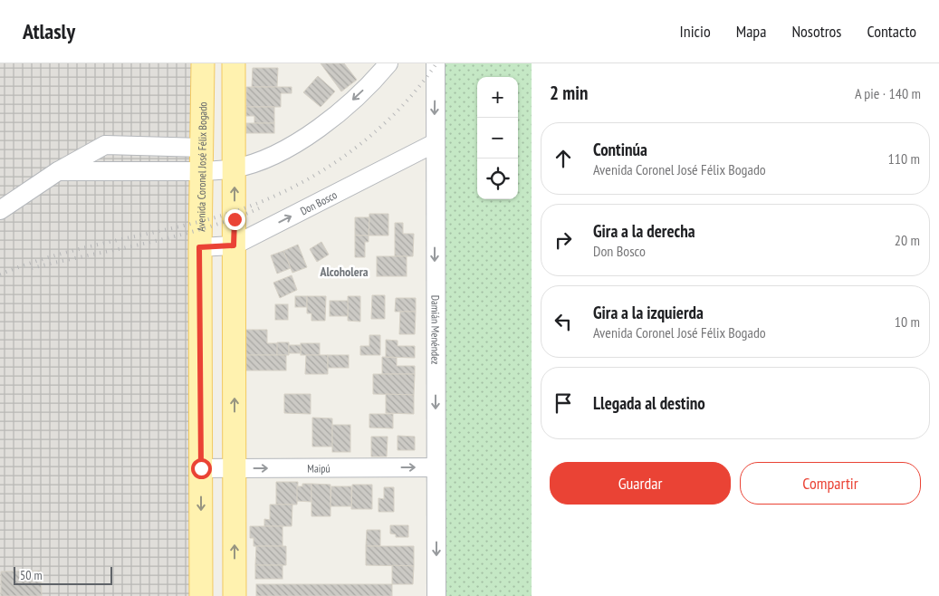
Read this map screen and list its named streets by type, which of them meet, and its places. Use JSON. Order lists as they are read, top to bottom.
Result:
{
  "streets": {
    "main road": ["Avenida Coronel José Félix Bogado"],
    "street": ["Don Bosco", "Damián Menéndez", "Maipú"]
  },
  "crossings": [
    ["Avenida Coronel José Félix Bogado", "Don Bosco"],
    ["Avenida Coronel José Félix Bogado", "Maipú"],
    ["Don Bosco", "Damián Menéndez"],
    ["Damián Menéndez", "Maipú"]
  ],
  "one_way": ["Damián Menéndez", "Maipú"],
  "districts": ["Alcoholera"],
  "scale_bar": "50 m",
  "page": {
    "header": "Atlasly",
    "nav": [
      "Inicio",
      "Mapa",
      "Nosotros",
      "Contacto"
    ],
    "heading": ["2 min", "A pie · 140 m"],
    "map_buttons": ["+", "−"],
    "list": [
      ["Continúa", "Avenida Coronel José Félix Bogado", "110 m"],
      ["Gira a la derecha", "Don Bosco", "20 m"],
      ["Gira a la izquierda", "Avenida Coronel José Félix Bogado", "10 m"],
      "Llegada al destino"
    ],
    "buttons": ["Guardar", "Compartir"],
    "scale": "50 m"
  }
}
